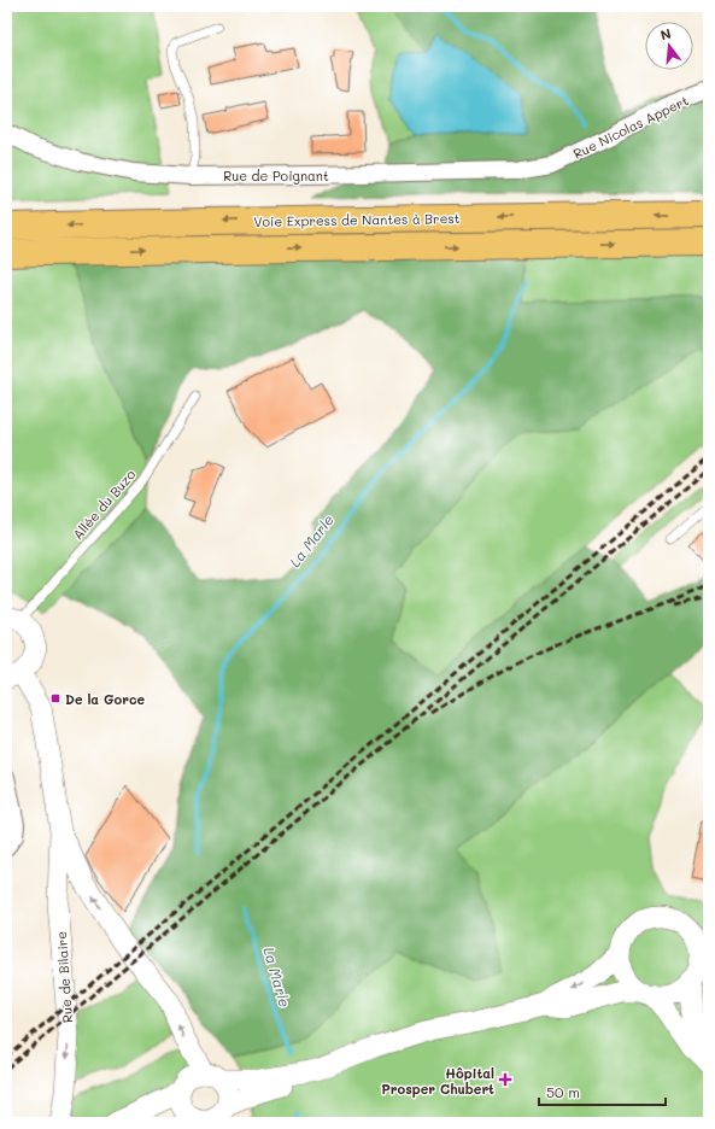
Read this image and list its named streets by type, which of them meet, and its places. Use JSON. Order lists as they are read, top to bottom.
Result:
{
  "streets": {
    "highway": ["Voie Express de Nantes à Brest"],
    "street": ["Rue Nicolas Appert", "Rue de Poignant", "Rue de Bilaire"],
    "lane": ["Allée du Buzo"]
  },
  "crossings": [
    ["Rue Nicolas Appert", "Rue de Poignant"]
  ],
  "water": ["La Marle"],
  "places": {
    "transit": ["De la Gorce"],
    "health": ["Hôpital Prosper Chubert"]
  },
  "scale_bar": "50 m",
  "north": "top"
}
